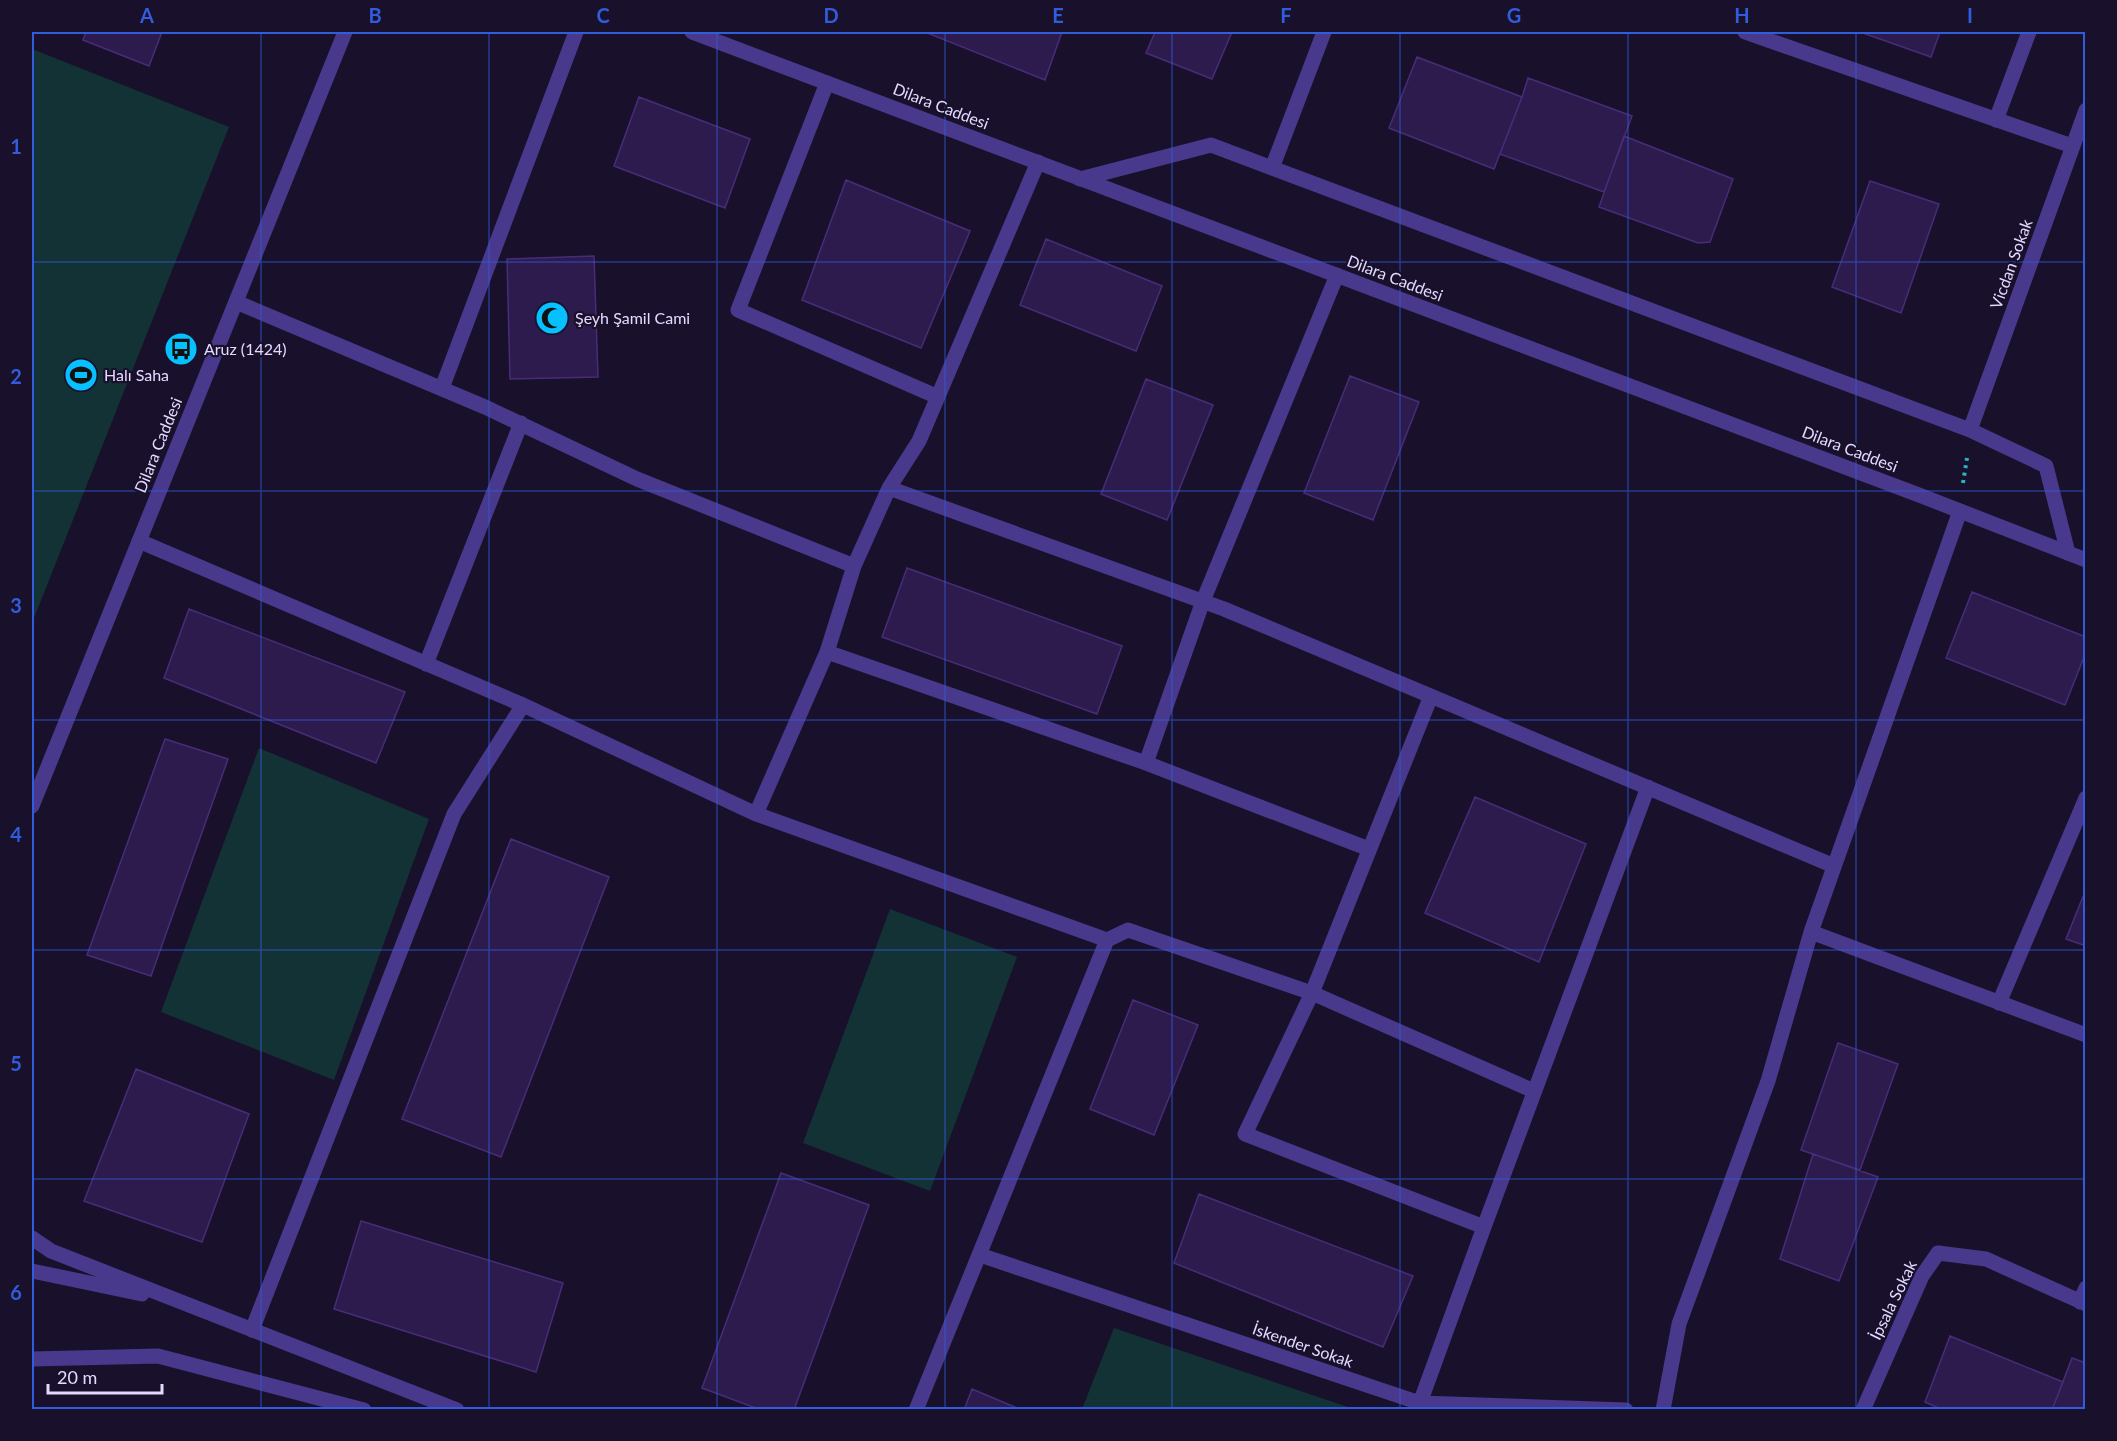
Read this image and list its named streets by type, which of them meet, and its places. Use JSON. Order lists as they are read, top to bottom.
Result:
{
  "streets": {
    "street": [
      "Dilara Caddesi",
      "Vicdan Sokak",
      "İpsala Sokak",
      "İskender Sokak"
    ]
  },
  "places": {
    "mosque": ["Şeyh Şamil Cami"],
    "bus stop": ["Aruz (1424)"],
    "sports": ["Halı Saha"]
  },
  "scale_bar": "20 m",
  "grid": {
    "columns": [
      "A",
      "B",
      "C",
      "D",
      "E",
      "F",
      "G",
      "H",
      "I"
    ],
    "rows": [
      "1",
      "2",
      "3",
      "4",
      "5",
      "6"
    ]
  }
}
